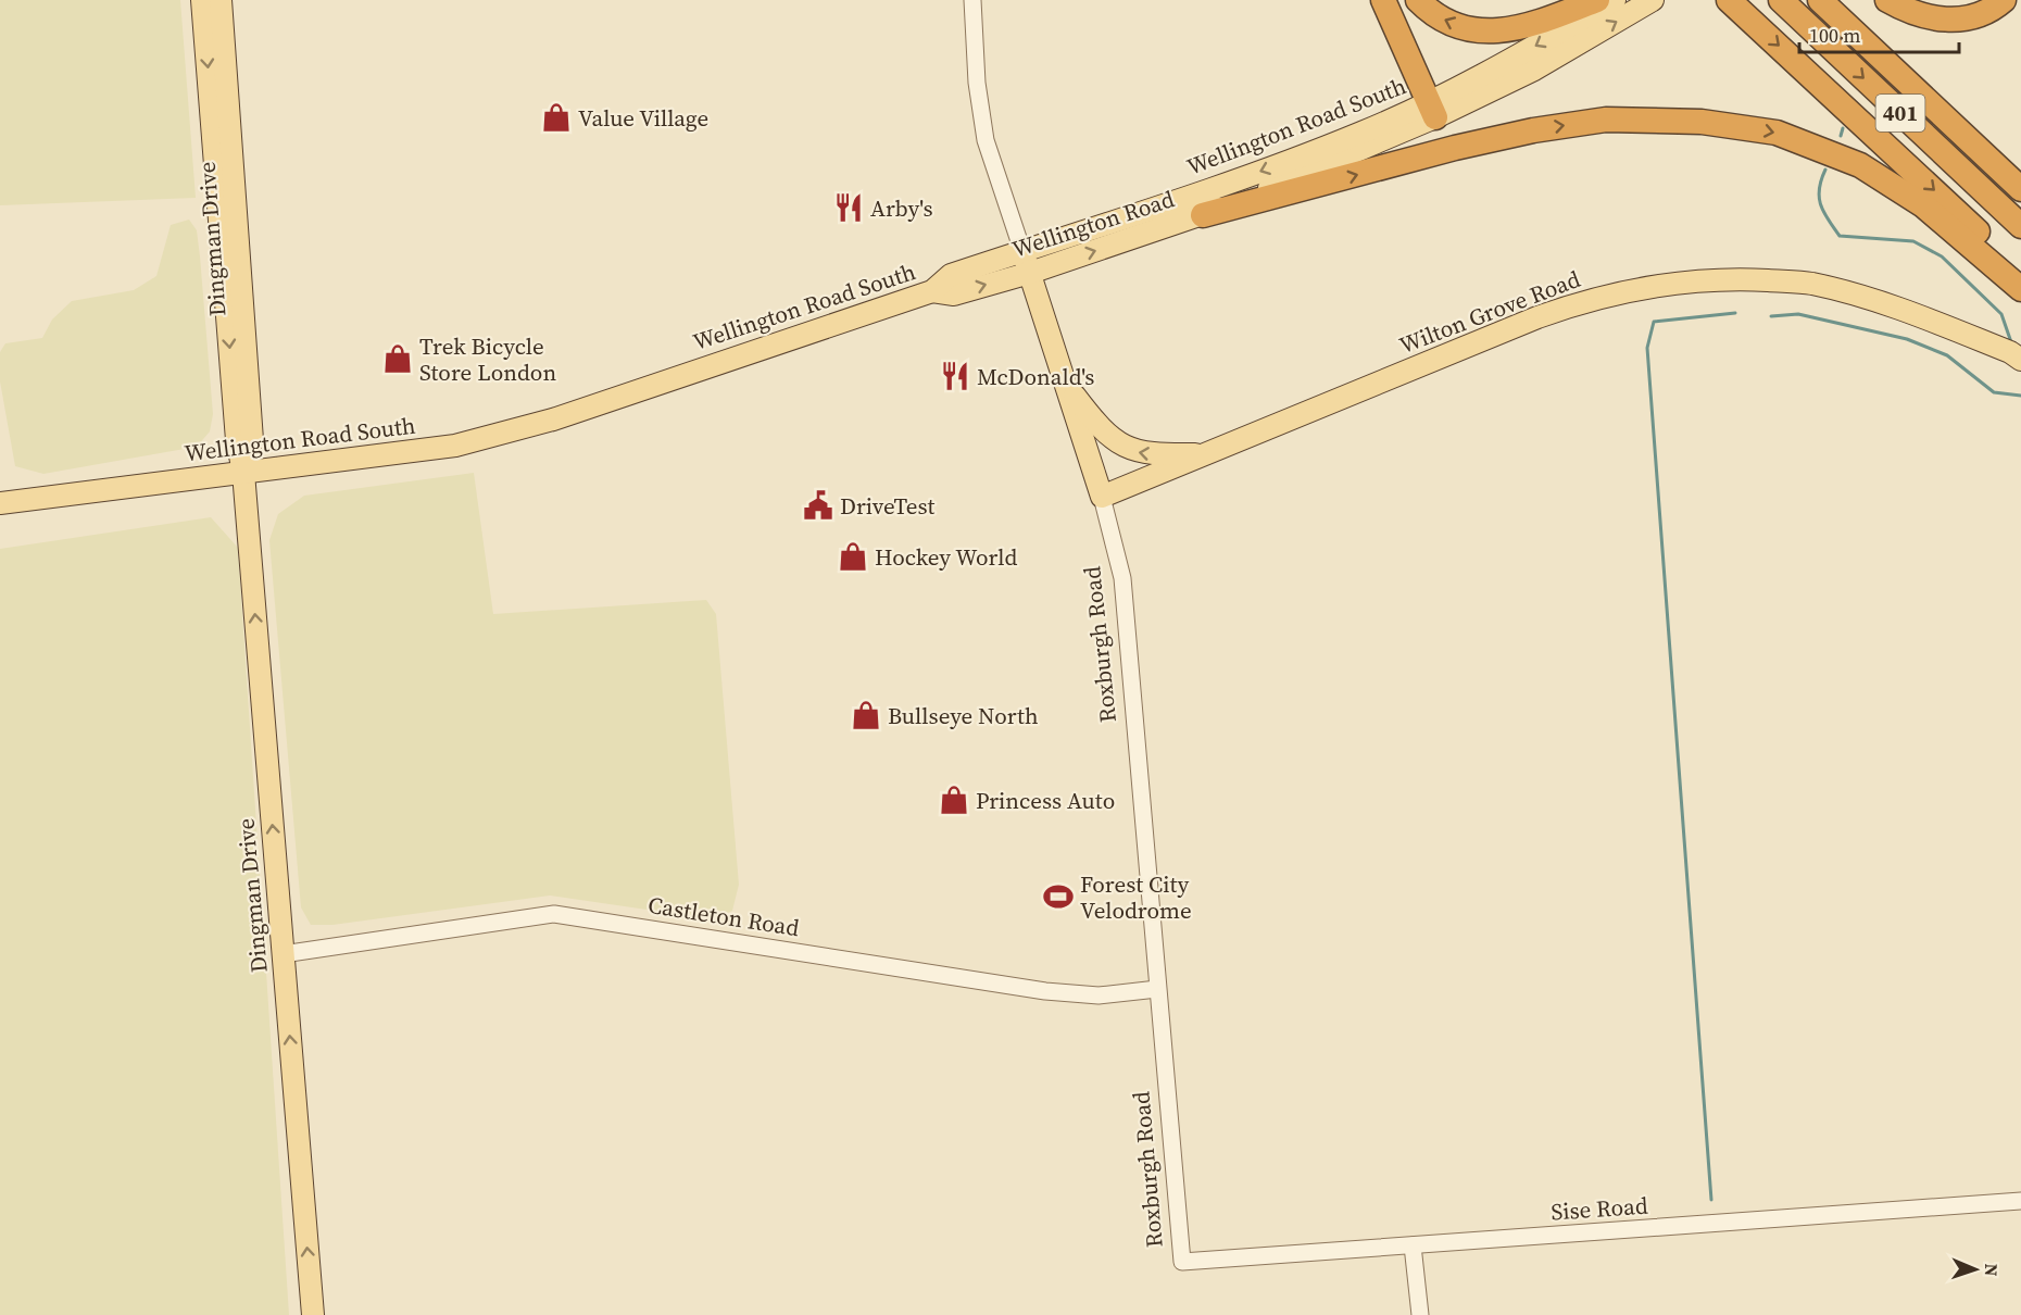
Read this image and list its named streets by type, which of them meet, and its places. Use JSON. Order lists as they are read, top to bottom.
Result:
{
  "streets": {
    "highway": ["401"],
    "main road": [
      "Wellington Road South",
      "Wellington Road",
      "Dingman Drive",
      "Wilton Grove Road",
      "Roxburgh Road"
    ],
    "street": ["Castleton Road", "Sise Road"]
  },
  "crossings": [
    ["Wellington Road South", "Wellington Road"],
    ["Wellington Road South", "Dingman Drive"],
    ["Wellington Road South", "Roxburgh Road"],
    ["Wellington Road", "Roxburgh Road"],
    ["Dingman Drive", "Castleton Road"],
    ["Wilton Grove Road", "Roxburgh Road"],
    ["Roxburgh Road", "Castleton Road"],
    ["Roxburgh Road", "Sise Road"]
  ],
  "one_way": ["Wellington Road South", "Wellington Road"],
  "places": {
    "shop": [
      "Value Village",
      "Trek Bicycle Store London",
      "Hockey World",
      "Bullseye North",
      "Princess Auto"
    ],
    "restaurant": ["Arby's", "McDonald's"],
    "public building": ["DriveTest"],
    "sports": ["Forest City Velodrome"]
  },
  "scale_bar": "100 m",
  "north": "right"
}
